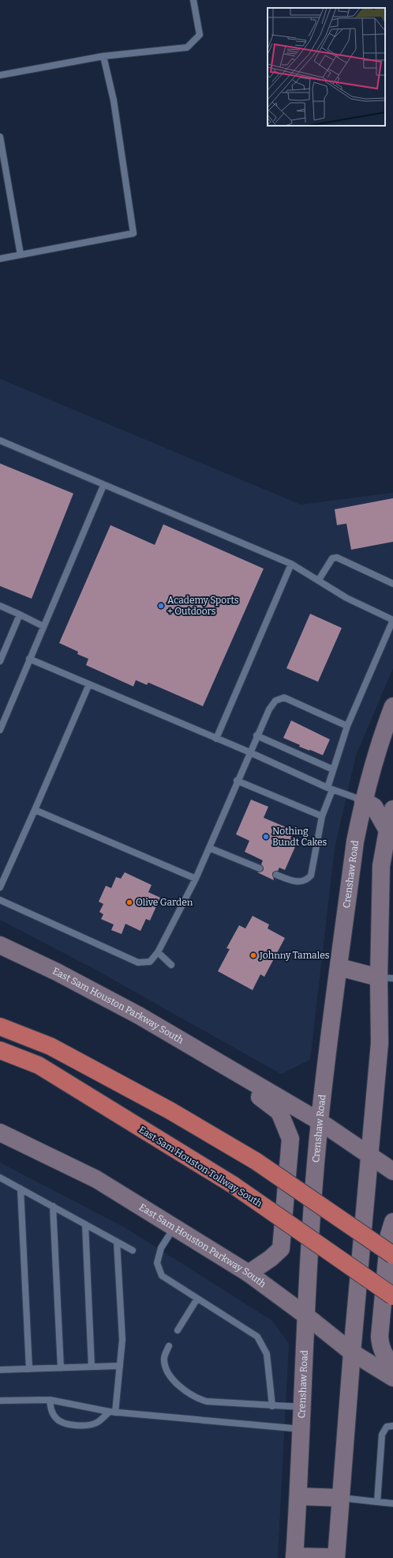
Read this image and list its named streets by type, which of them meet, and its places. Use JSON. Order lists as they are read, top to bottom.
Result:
{
  "streets": {
    "highway": ["East Sam Houston Tollway South"],
    "main road": ["Crenshaw Road", "East Sam Houston Parkway South"]
  },
  "crossings": [
    ["Crenshaw Road", "East Sam Houston Parkway South"]
  ],
  "places": [
    "Academy Sports + Outdoors",
    "Nothing Bundt Cakes",
    "Olive Garden",
    "Johnny Tamales"
  ]
}
